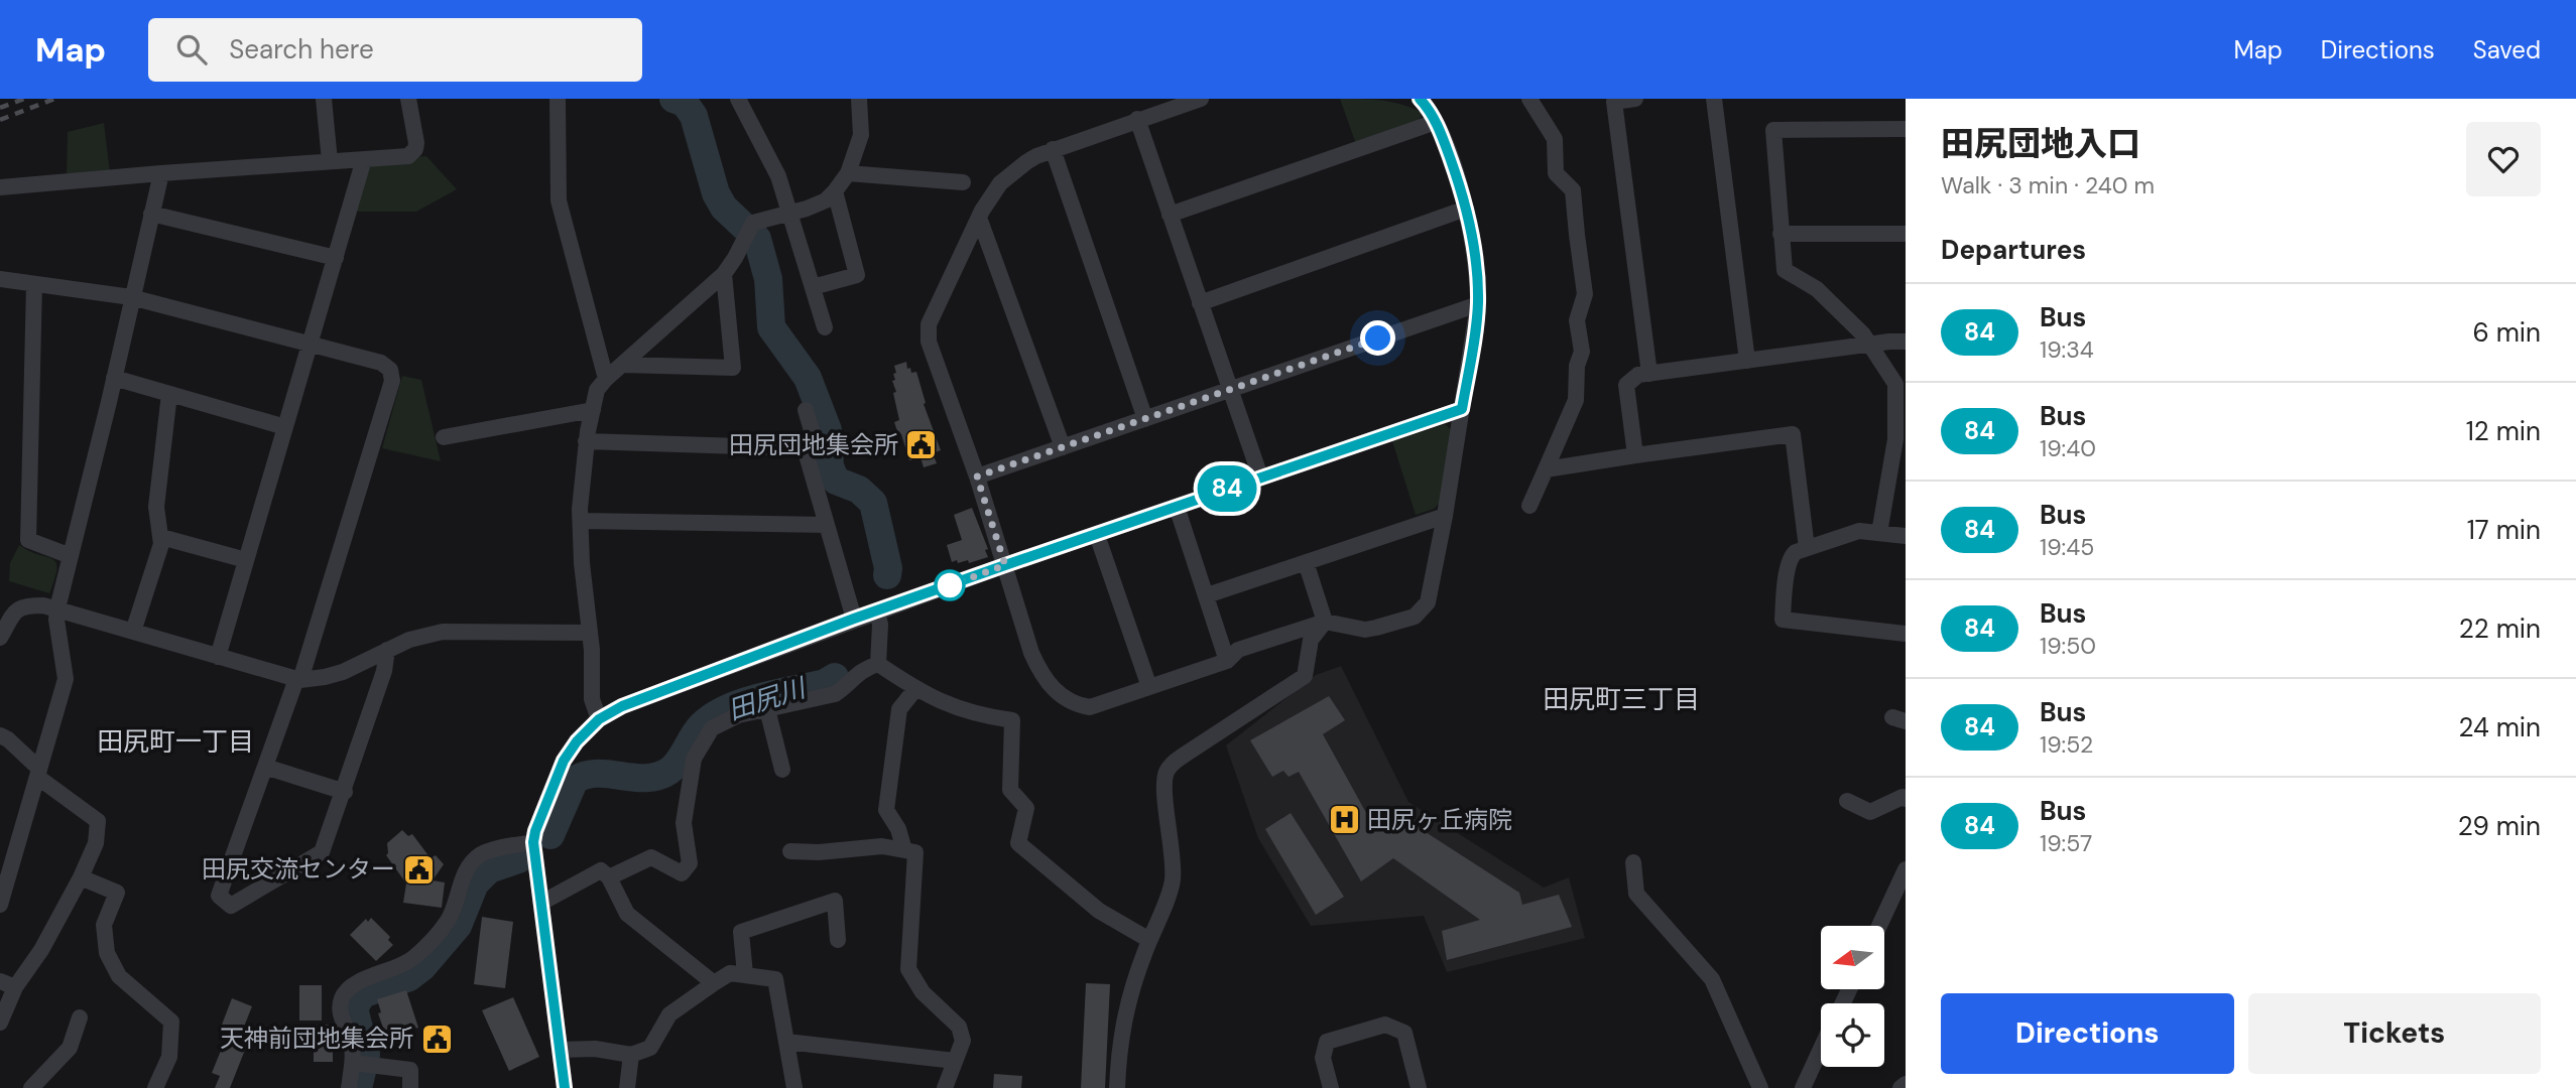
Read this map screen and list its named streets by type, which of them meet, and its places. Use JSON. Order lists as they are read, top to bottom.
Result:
{
  "districts": ["田尻町三丁目", "田尻町一丁目"],
  "water": ["田尻川"],
  "places": {
    "public building": ["田尻団地集会所", "田尻交流センター", "天神前団地集会所"],
    "hospital": ["田尻ヶ丘病院"]
  },
  "lines": ["bus line 84"],
  "north": "left",
  "page": {
    "header": "Map",
    "search": "Search here",
    "nav": ["Map", "Directions", "Saved"],
    "on_map": "84",
    "heading": [
      ["田尻団地入口", "Walk · 3 min · 240 m"],
      "Departures"
    ],
    "list": [
      {
        "mark": "84",
        "name": "Bus",
        "note": "19:34",
        "value": "6 min"
      },
      {
        "mark": "84",
        "name": "Bus",
        "note": "19:40",
        "value": "12 min"
      },
      {
        "mark": "84",
        "name": "Bus",
        "note": "19:45",
        "value": "17 min"
      },
      {
        "mark": "84",
        "name": "Bus",
        "note": "19:50",
        "value": "22 min"
      },
      {
        "mark": "84",
        "name": "Bus",
        "note": "19:52",
        "value": "24 min"
      },
      {
        "mark": "84",
        "name": "Bus",
        "note": "19:57",
        "value": "29 min"
      }
    ],
    "buttons": ["Directions", "Tickets"]
  }
}
